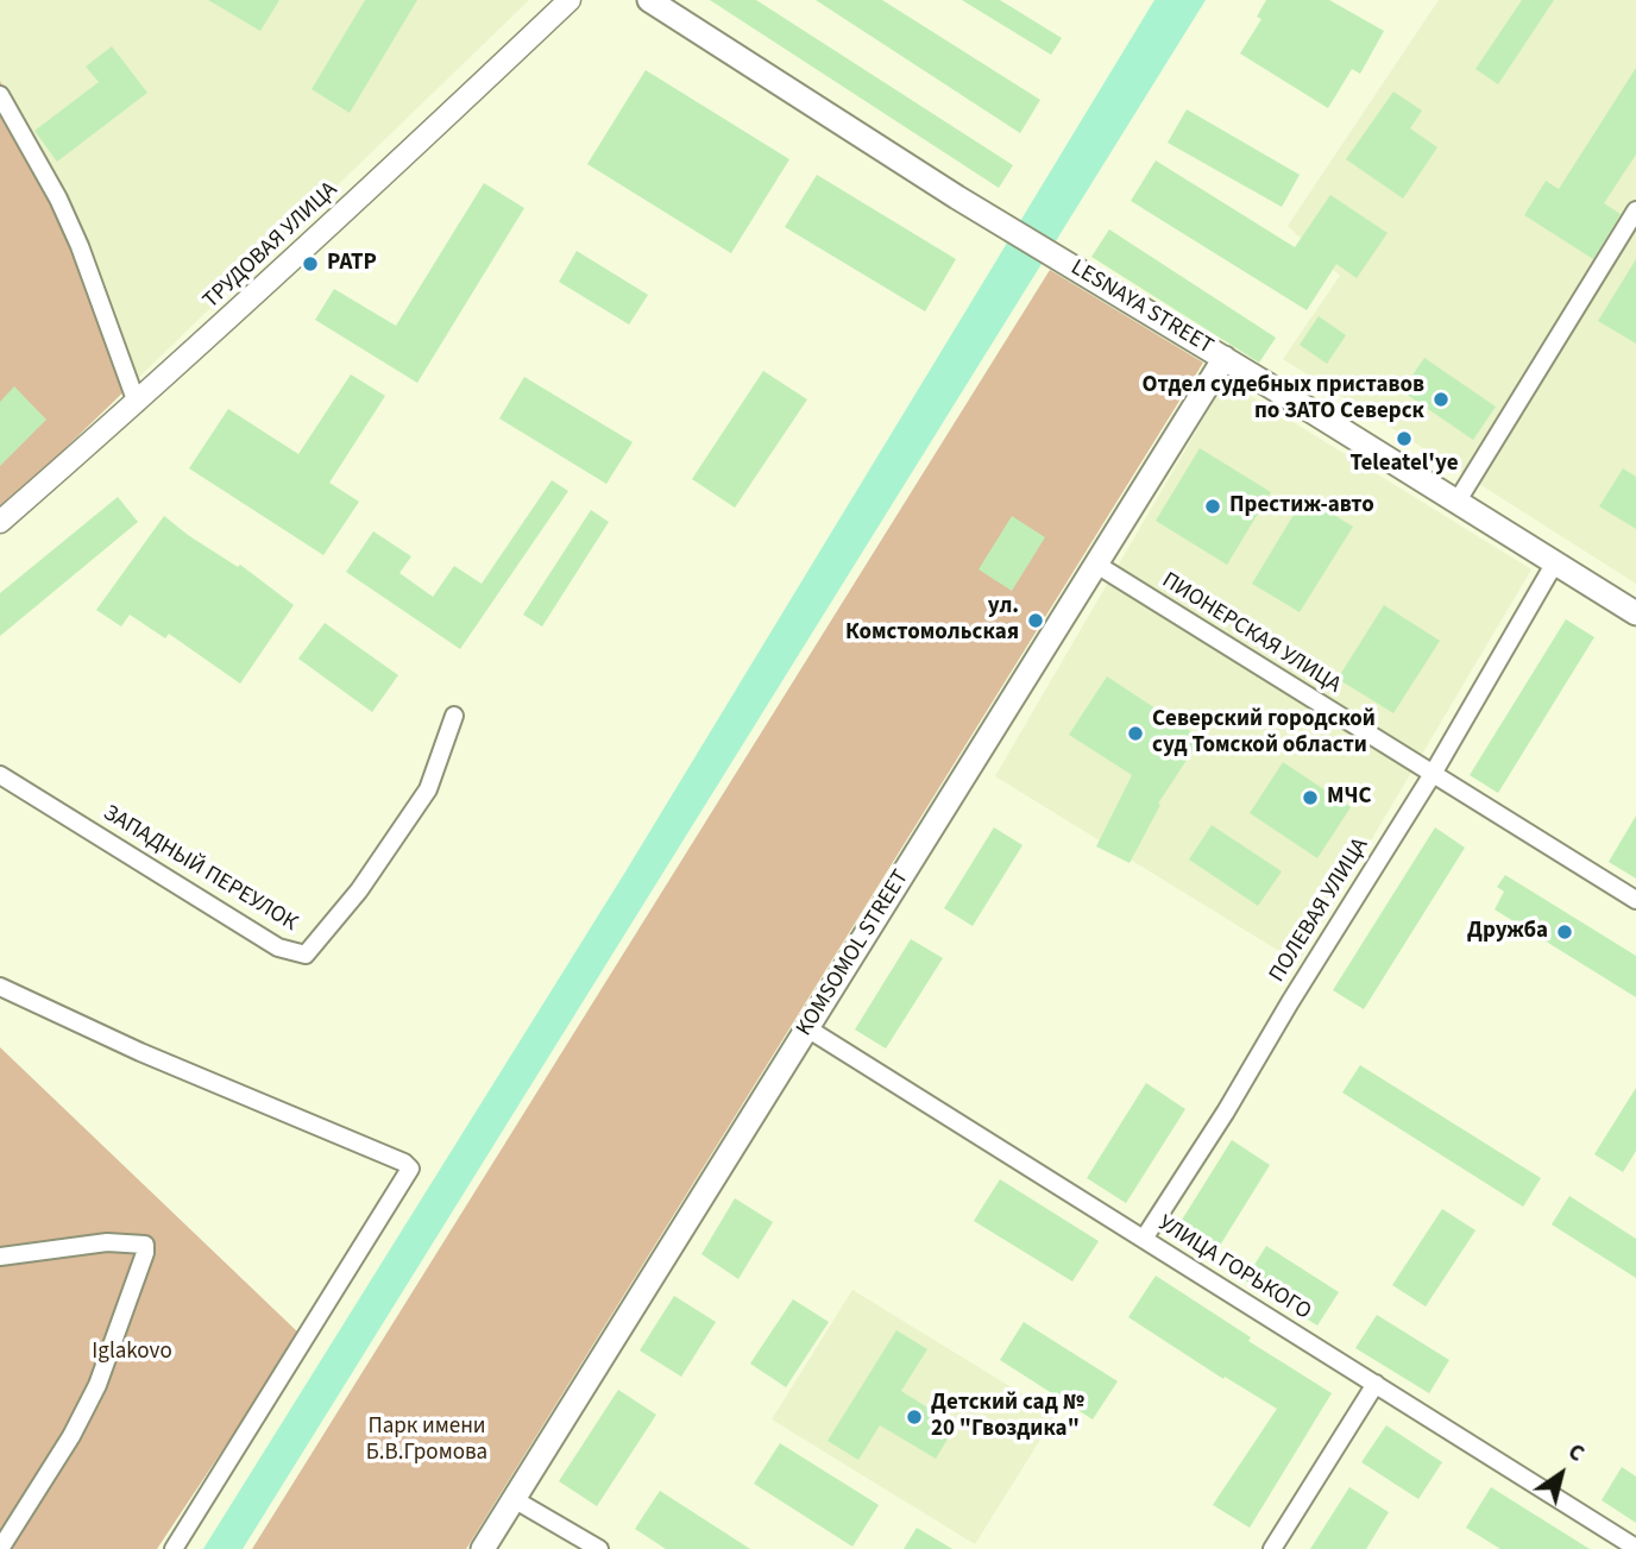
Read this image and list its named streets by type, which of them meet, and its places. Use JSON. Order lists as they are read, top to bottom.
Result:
{
  "streets": {
    "main road": ["LESNAYA STREET", "KOMSOMOL STREET"],
    "street": [
      "ТРУДОВАЯ УЛИЦА",
      "ПИОНЕРСКАЯ УЛИЦА",
      "ЗАПАДНЫЙ ПЕРЕУЛОК",
      "ПОЛЕВАЯ УЛИЦА",
      "УЛИЦА ГОРЬКОГО"
    ]
  },
  "crossings": [
    ["LESNAYA STREET", "ПОЛЕВАЯ УЛИЦА"],
    ["LESNAYA STREET", "KOMSOMOL STREET"],
    ["ПИОНЕРСКАЯ УЛИЦА", "ПОЛЕВАЯ УЛИЦА"],
    ["ПИОНЕРСКАЯ УЛИЦА", "KOMSOMOL STREET"],
    ["ПОЛЕВАЯ УЛИЦА", "УЛИЦА ГОРЬКОГО"],
    ["KOMSOMOL STREET", "УЛИЦА ГОРЬКОГО"]
  ],
  "parks": ["Iglakovo", "Парк имени Б.В.Громова"],
  "places": [
    "PATP",
    "Отдел судебных приставов по ЗАТО Северск",
    "Teleatel'ye",
    "Престиж-авто",
    "ул. Комстомольская",
    "Северский городской суд Томской области",
    "МЧС",
    "Дружба",
    "Детский сад № 20 \"Гвоздика\""
  ],
  "north": "top right"
}
